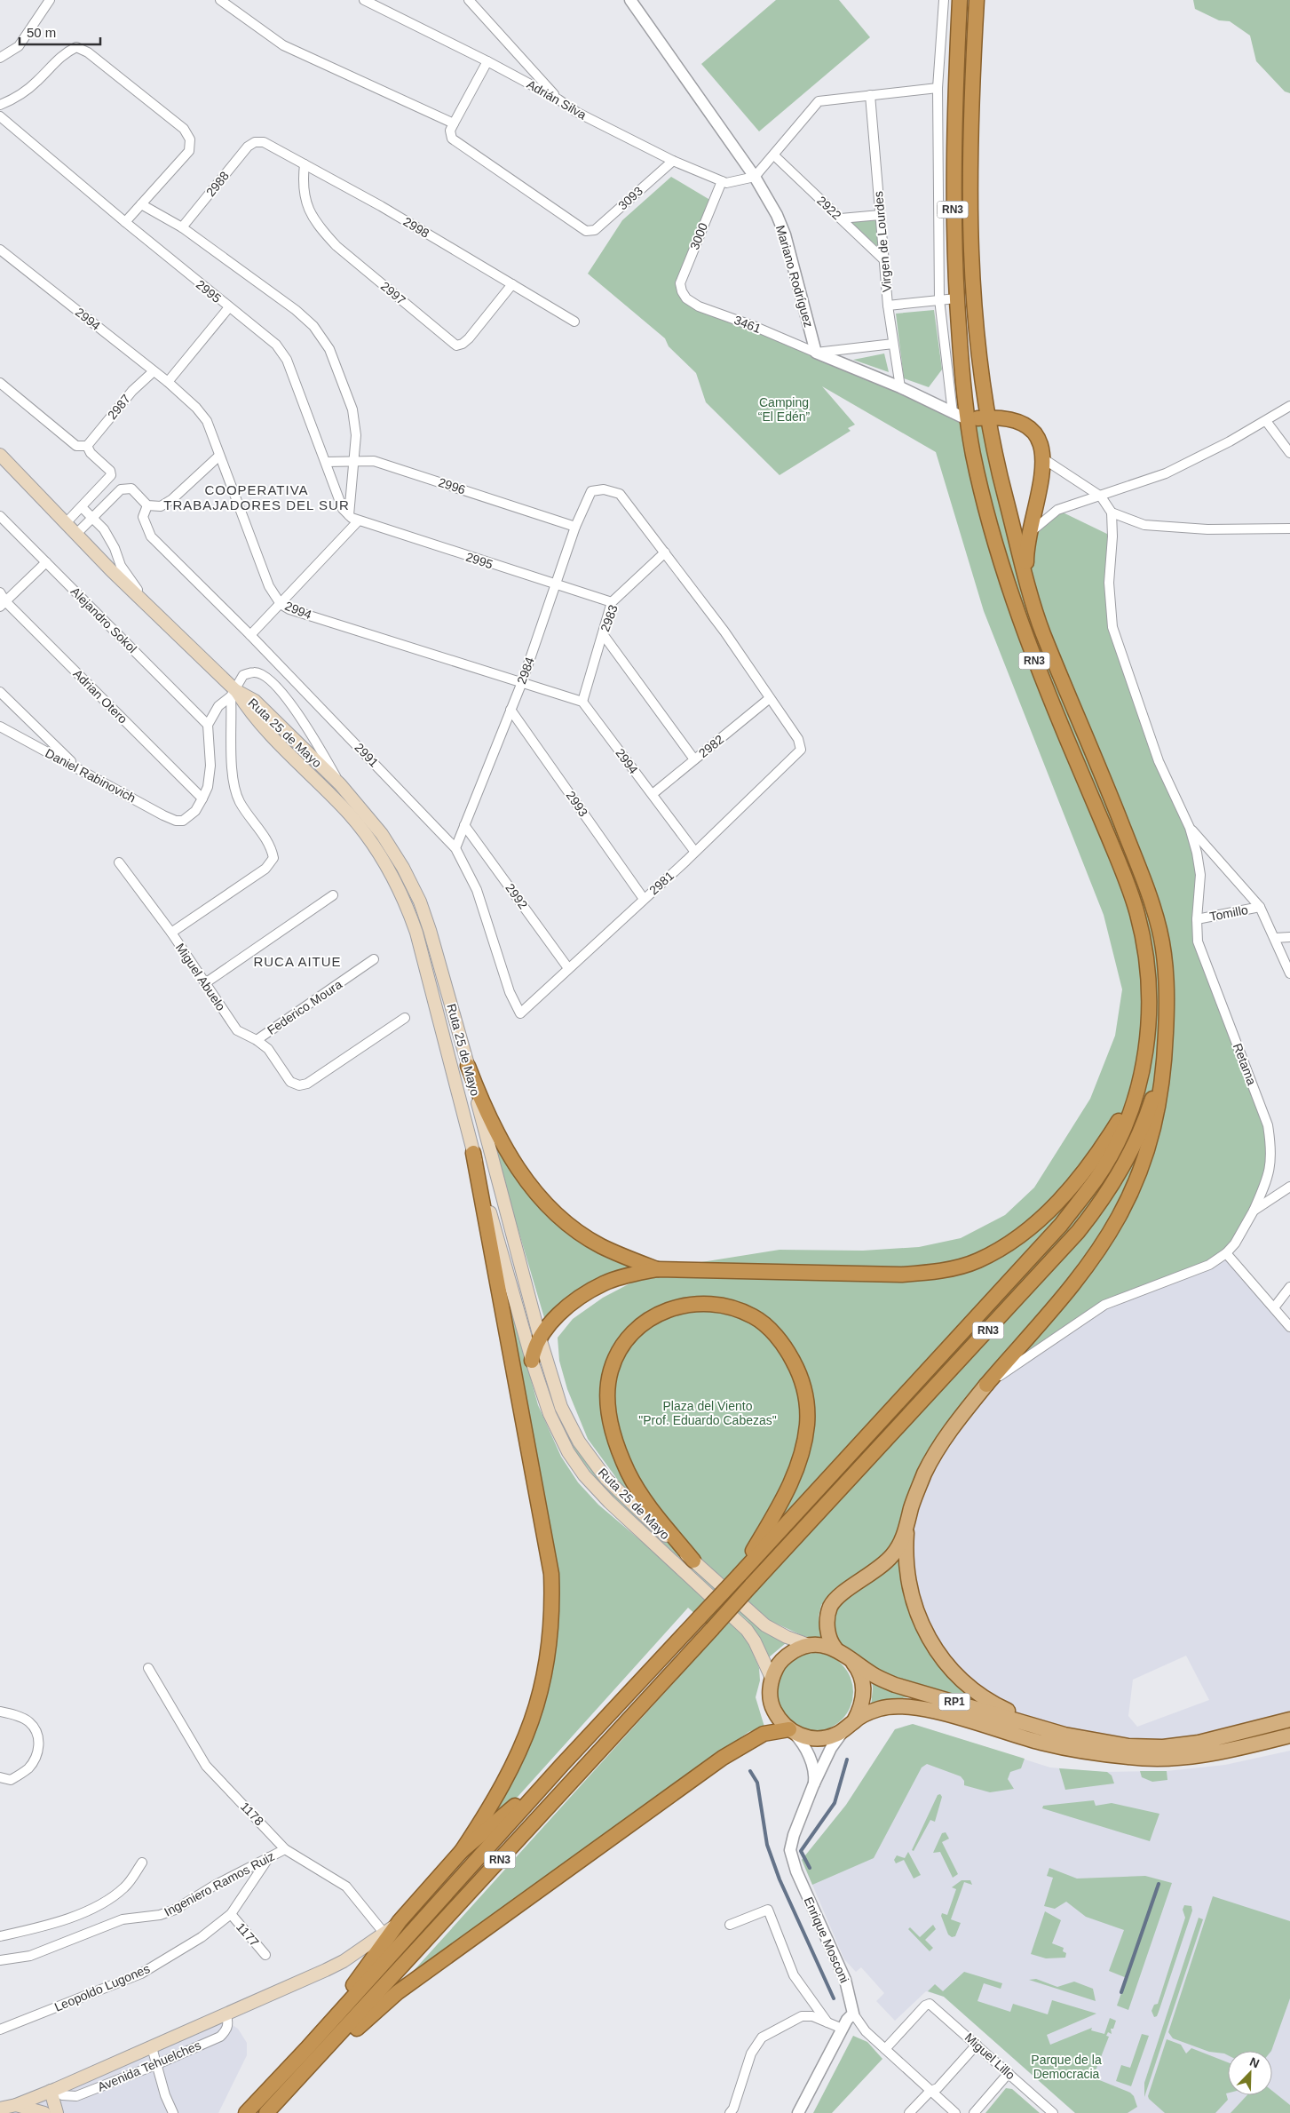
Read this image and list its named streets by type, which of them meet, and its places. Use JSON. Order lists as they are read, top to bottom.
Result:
{
  "streets": {
    "highway": ["RN3"],
    "main road": ["Ruta 25 de Mayo", "RP1", "Avenida Tehuelches"],
    "street": [
      "Adrián Silva",
      "2988",
      "3093",
      "2922",
      "2998",
      "3000",
      "Virgen de Lourdes",
      "Mariano Rodríguez",
      "2995",
      "2997",
      "2994",
      "3461",
      "2987",
      "2996",
      "2983",
      "Alejandro Sokol",
      "2984",
      "Adrian Otero",
      "2982",
      "2991",
      "Daniel Rabinovich",
      "2993",
      "2981",
      "2992",
      "Tomillo",
      "Miguel Abuelo",
      "Federico Moura",
      "Retama",
      "1178",
      "Ingeniero Ramos Ruiz",
      "1177",
      "Enrique Mosconi",
      "Leopoldo Lugones",
      "Miguel Lillo"
    ]
  },
  "crossings": [
    ["Adrián Silva", "3093"],
    ["Adrián Silva", "3000"],
    ["Adrián Silva", "Mariano Rodríguez"],
    ["2988", "2998"],
    ["2922", "Virgen de Lourdes"],
    ["2998", "2997"],
    ["3000", "3461"],
    ["Mariano Rodríguez", "3461"],
    ["2995", "2996"],
    ["2995", "2983"],
    ["2995", "2984"],
    ["2994", "2987"],
    ["2994", "2983"],
    ["2994", "2984"],
    ["2994", "2982"],
    ["2994", "2981"],
    ["2996", "2984"],
    ["2983", "2984"],
    ["2984", "2991"],
    ["2984", "2993"],
    ["2984", "2992"],
    ["Adrian Otero", "Daniel Rabinovich"],
    ["Ruta 25 de Mayo", "RP1"],
    ["Ruta 25 de Mayo", "Enrique Mosconi"],
    ["2982", "2981"],
    ["2991", "2981"],
    ["2993", "2981"],
    ["2981", "2992"],
    ["Tomillo", "Retama"],
    ["Miguel Abuelo", "Federico Moura"],
    ["RP1", "Enrique Mosconi"],
    ["1178", "Ingeniero Ramos Ruiz"],
    ["1178", "Avenida Tehuelches"],
    ["Ingeniero Ramos Ruiz", "Leopoldo Lugones"],
    ["1177", "Leopoldo Lugones"]
  ],
  "districts": ["COOPERATIVA TRABAJADORES DEL SUR", "RUCA AITUE"],
  "parks": ["Camping “El Edén”", "Plaza del Viento \"Prof. Eduardo Cabezas\"", "Parque de la Democracia"],
  "scale_bar": "50 m",
  "north": "top right"
}
